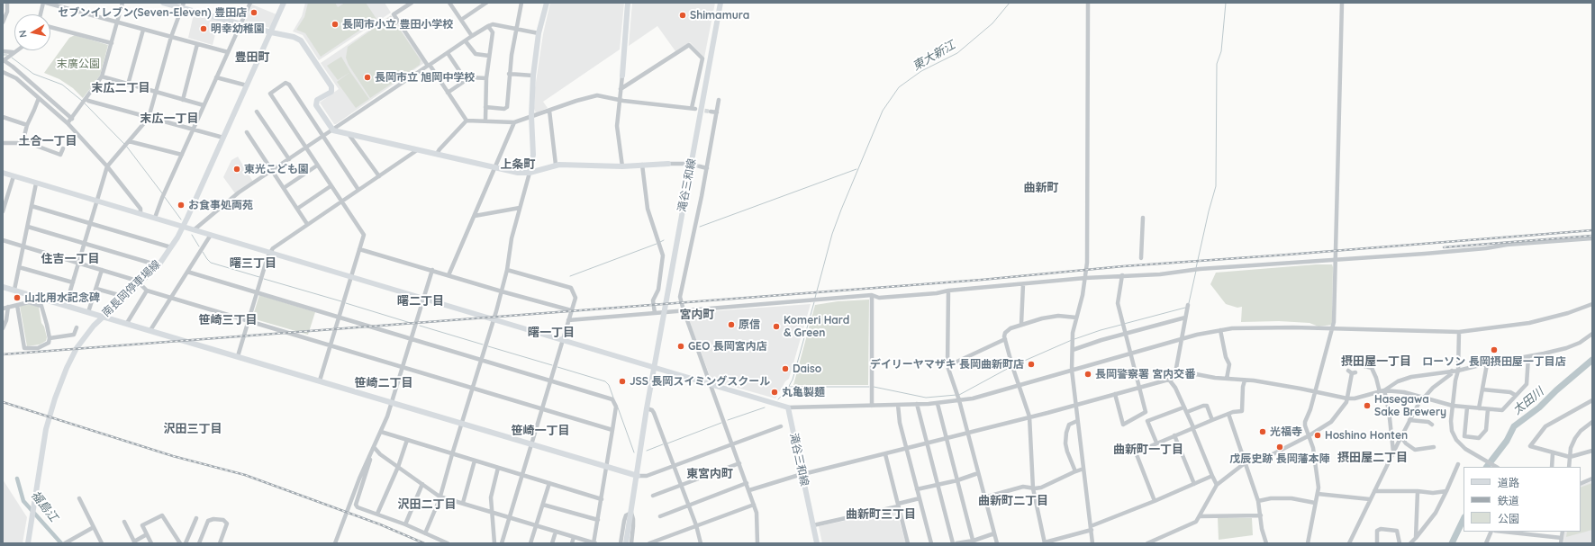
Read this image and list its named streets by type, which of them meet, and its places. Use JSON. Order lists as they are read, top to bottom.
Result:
{
  "streets": {
    "street": ["滝谷三和線", "南長岡停車場線"]
  },
  "districts": [
    "豊田町",
    "末広二丁目",
    "末広一丁目",
    "土合一丁目",
    "上条町",
    "曲新町",
    "住吉一丁目",
    "曙三丁目",
    "曙二丁目",
    "宮内町",
    "笹崎三丁目",
    "曙一丁目",
    "摂田屋一丁目",
    "笹崎二丁目",
    "沢田三丁目",
    "笹崎一丁目",
    "曲新町一丁目",
    "摂田屋二丁目",
    "東宮内町",
    "曲新町二丁目",
    "沢田二丁目",
    "曲新町三丁目"
  ],
  "water": ["東大新江", "太田川", "福島江"],
  "parks": ["末廣公園"],
  "places": [
    "セブンイレブン(Seven-Eleven) 豊田店",
    "Shimamura",
    "長岡市小立 豊田小学校",
    "明幸幼稚園",
    "長岡市立 旭岡中学校",
    "東光こども園",
    "お食事処両苑",
    "山北用水記念碑",
    "原信",
    "Komeri Hard & Green",
    "GEO 長岡宮内店",
    "ローソン 長岡摂田屋一丁目店",
    "デイリーヤマザキ 長岡曲新町店",
    "Daiso",
    "長岡警察署 宮内交番",
    "JSS 長岡スイミングスクール",
    "丸亀製麺",
    "Hasegawa Sake Brewery",
    "光福寺",
    "Hoshino Honten",
    "戊辰史跡 長岡藩本陣"
  ],
  "legend": ["道路", "鉄道", "公園"],
  "north": "left"
}
